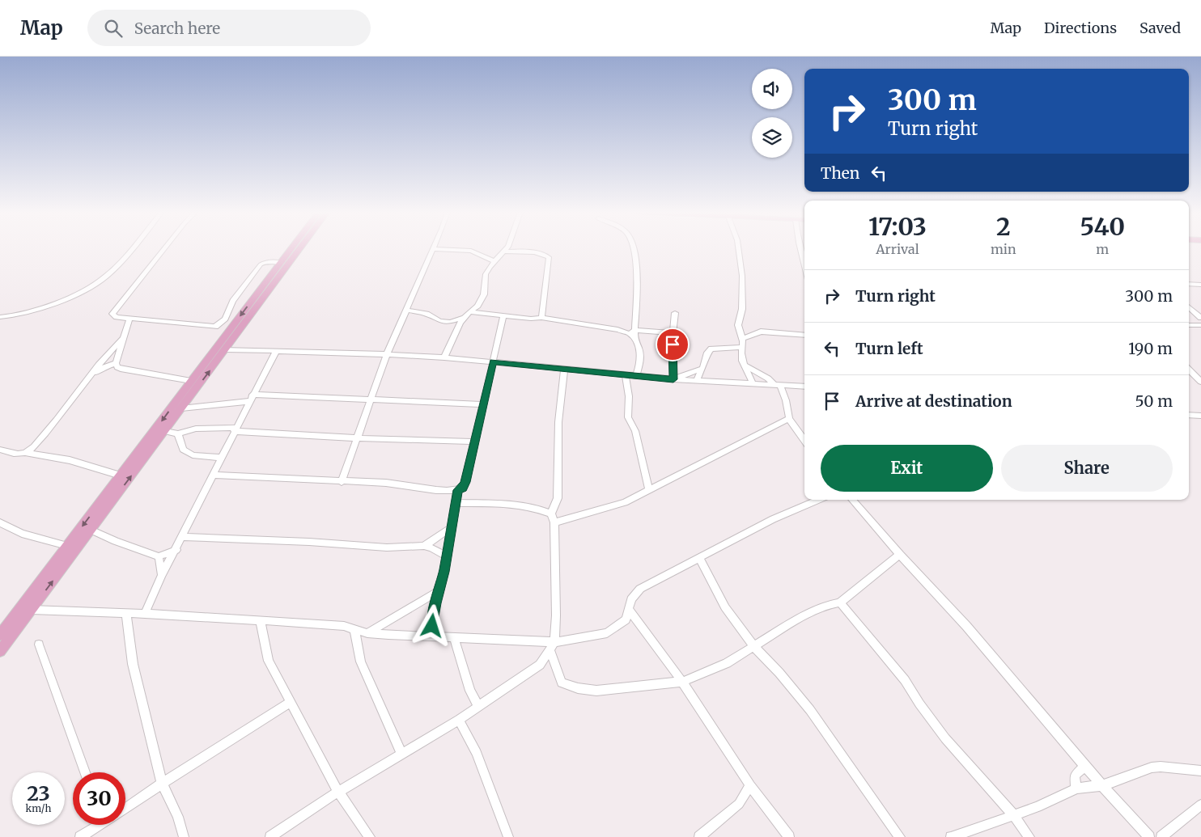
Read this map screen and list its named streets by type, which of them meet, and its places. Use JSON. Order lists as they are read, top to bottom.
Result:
{
  "page": {
    "header": "Map",
    "search": "Search here",
    "nav": ["Map", "Directions", "Saved"],
    "turn": ["300 m", "Turn right"],
    "then": "Then",
    "eta": [
      "17:03",
      "Arrival",
      "2",
      "min",
      "540",
      "m"
    ],
    "list": [
      {
        "name": "Turn right",
        "value": "300 m"
      },
      {
        "name": "Turn left",
        "value": "190 m"
      },
      {
        "name": "Arrive at destination",
        "value": "50 m"
      }
    ],
    "buttons": ["Exit", "Share"],
    "speed": "23 km/h",
    "limit": "30"
  }
}
